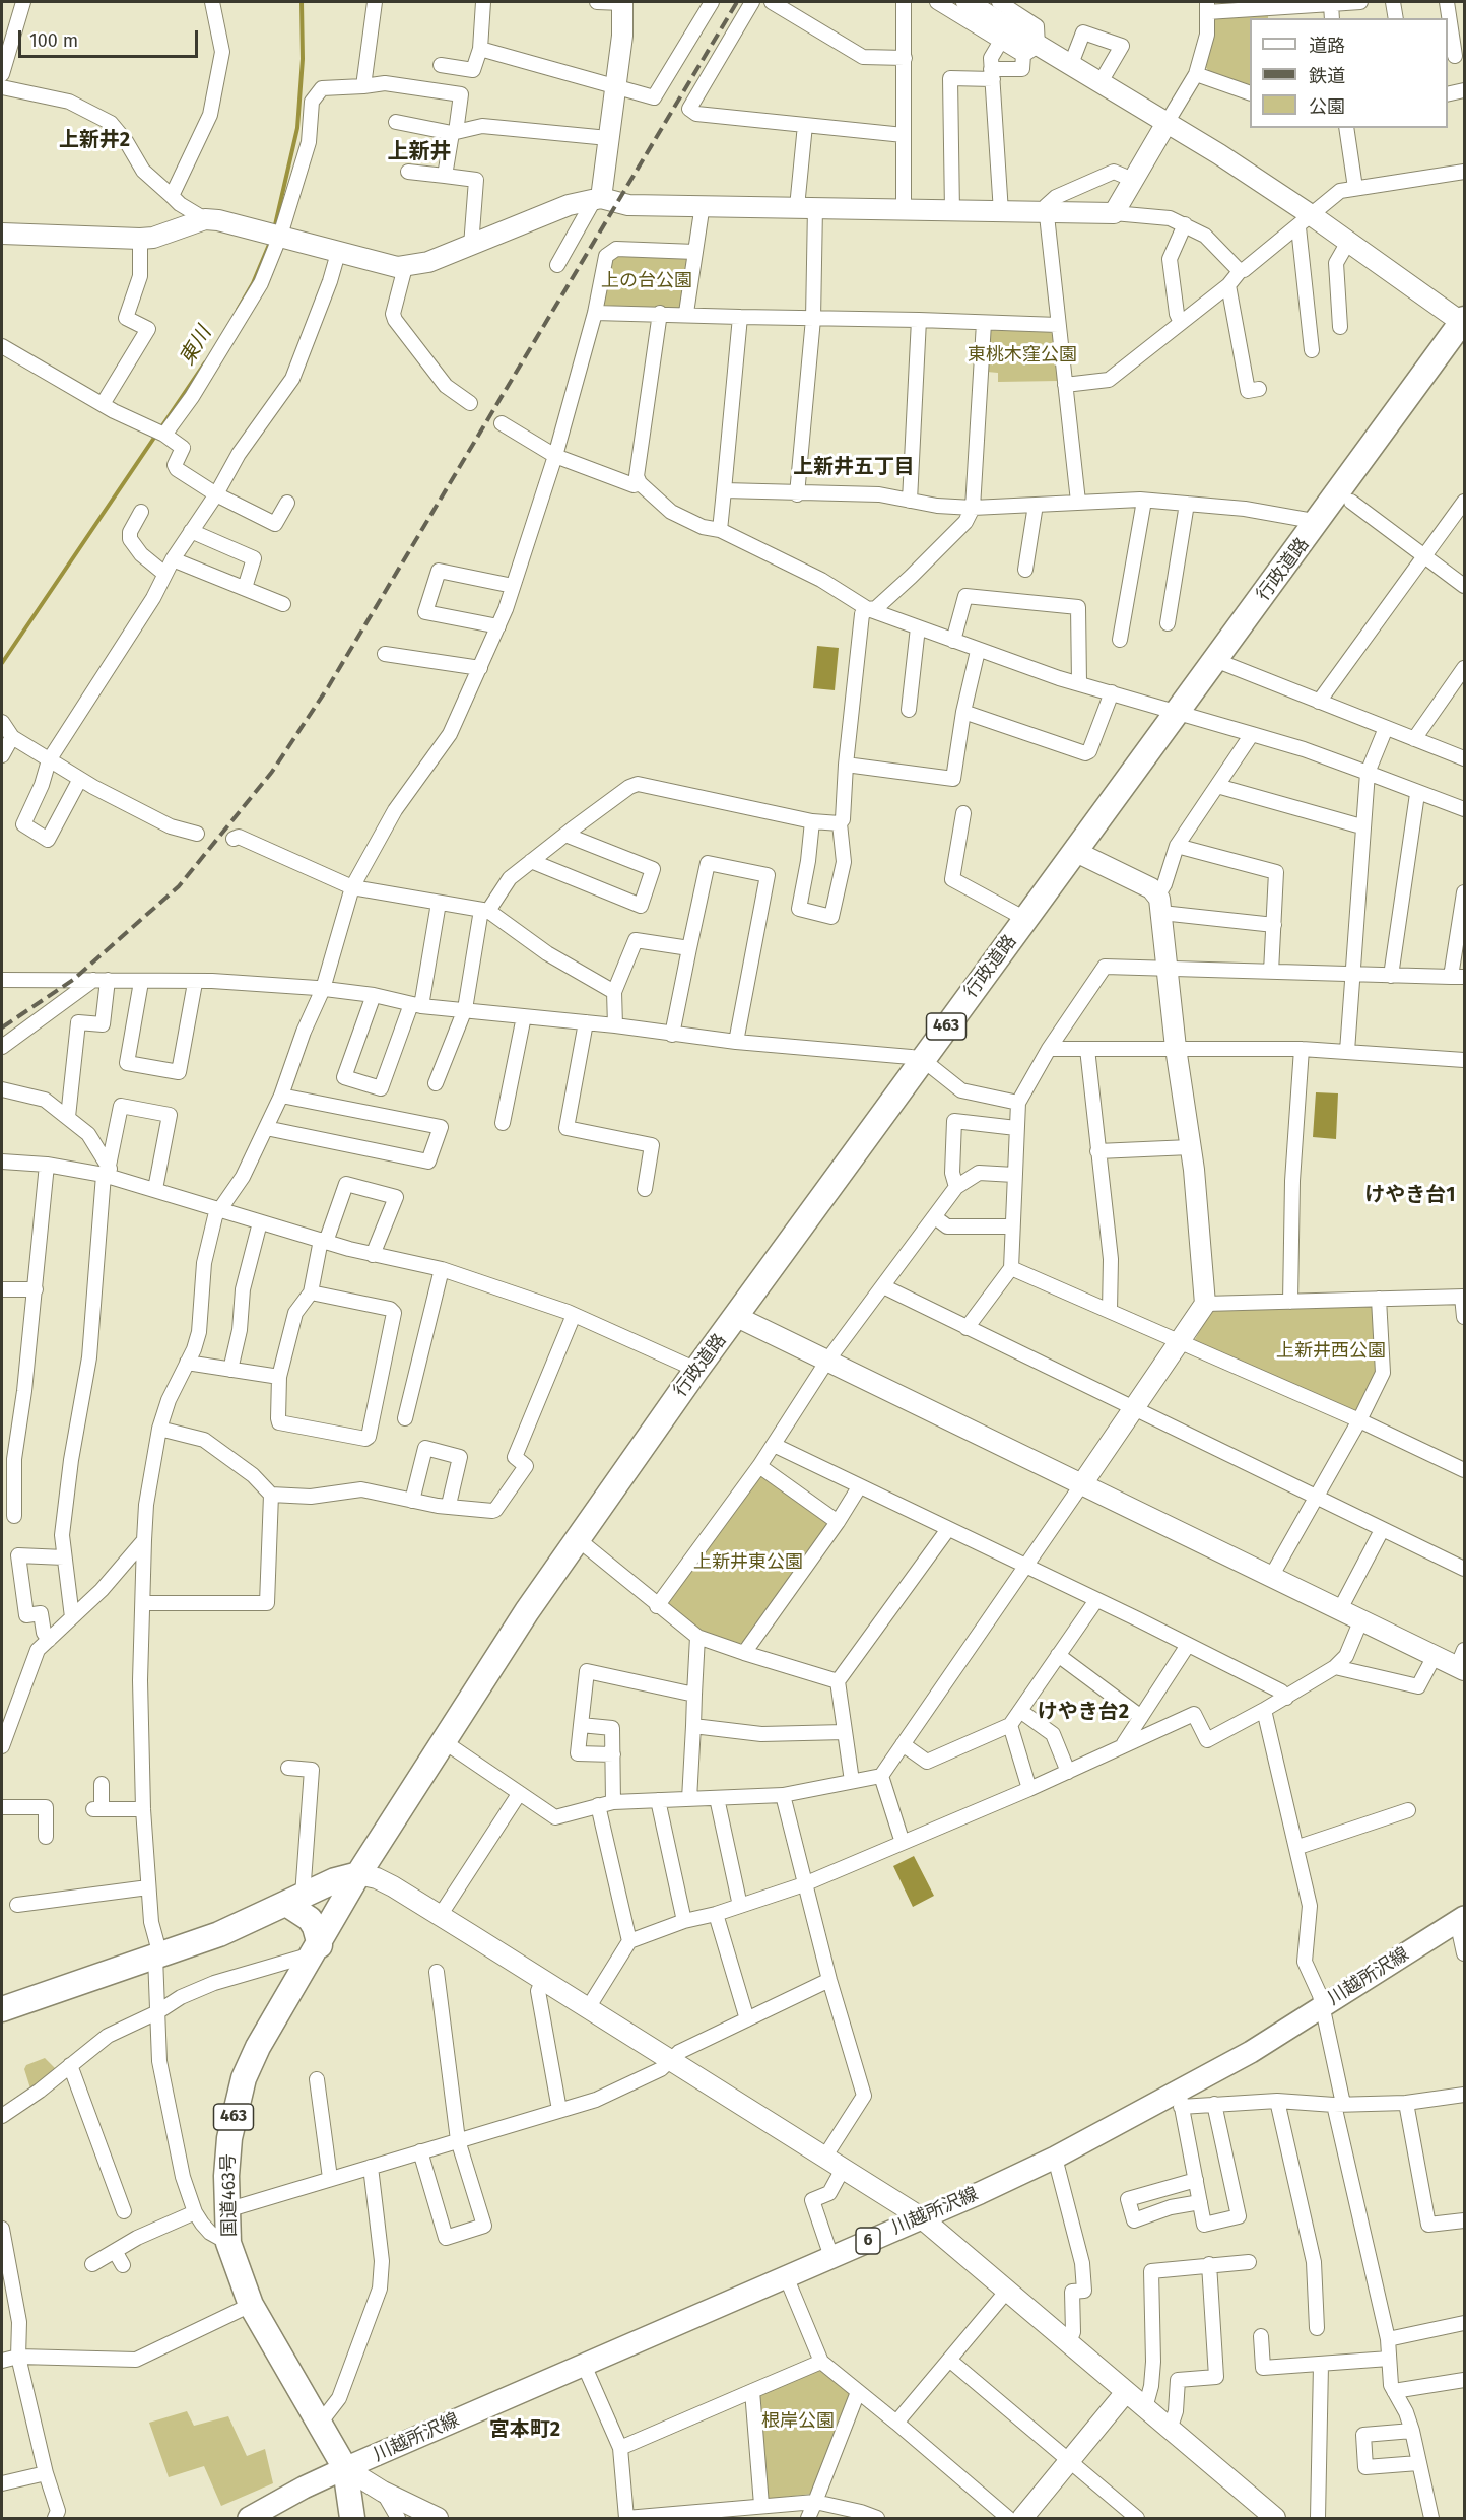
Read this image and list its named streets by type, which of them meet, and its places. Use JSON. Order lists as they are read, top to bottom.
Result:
{
  "streets": {
    "highway": ["行政道路", "463", "国道463号"],
    "main road": ["川越所沢線", "6"]
  },
  "crossings": [
    ["行政道路", "国道463号"],
    ["川越所沢線", "国道463号"]
  ],
  "districts": [
    "上新井2",
    "上新井",
    "上新井五丁目",
    "けやき台1",
    "けやき台2",
    "宮本町2"
  ],
  "water": ["東川"],
  "parks": [
    "上の台公園",
    "東桃木窪公園",
    "上新井西公園",
    "上新井東公園",
    "根岸公園"
  ],
  "legend": ["道路", "鉄道", "公園"],
  "scale_bar": "100 m"
}
